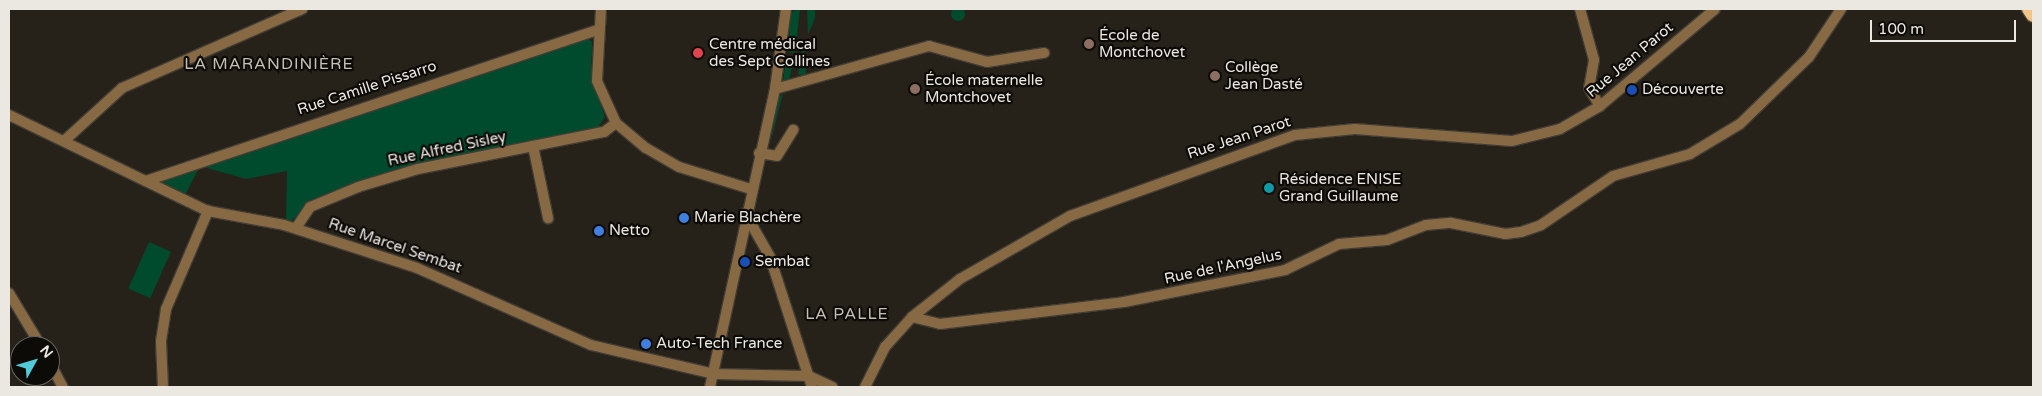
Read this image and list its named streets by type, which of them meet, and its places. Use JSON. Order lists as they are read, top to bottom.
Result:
{
  "streets": {
    "street": [
      "Rue Jean Parot",
      "Rue Camille Pissarro",
      "Rue Alfred Sisley",
      "Rue Marcel Sembat",
      "Rue de l'Angelus"
    ]
  },
  "crossings": [
    ["Rue Jean Parot", "Rue de l'Angelus"],
    ["Rue Camille Pissarro", "Rue Marcel Sembat"],
    ["Rue Alfred Sisley", "Rue Marcel Sembat"]
  ],
  "districts": ["LA MARANDINIÈRE", "LA PALLE"],
  "places": [
    "École de Montchovet",
    "Centre médical des Sept Collines",
    "Collège Jean Dasté",
    "École maternelle Montchovet",
    "Découverte",
    "Résidence ENISE Grand Guillaume",
    "Marie Blachère",
    "Netto",
    "Sembat",
    "Auto-Tech France"
  ],
  "scale_bar": "100 m",
  "north": "top right"
}
